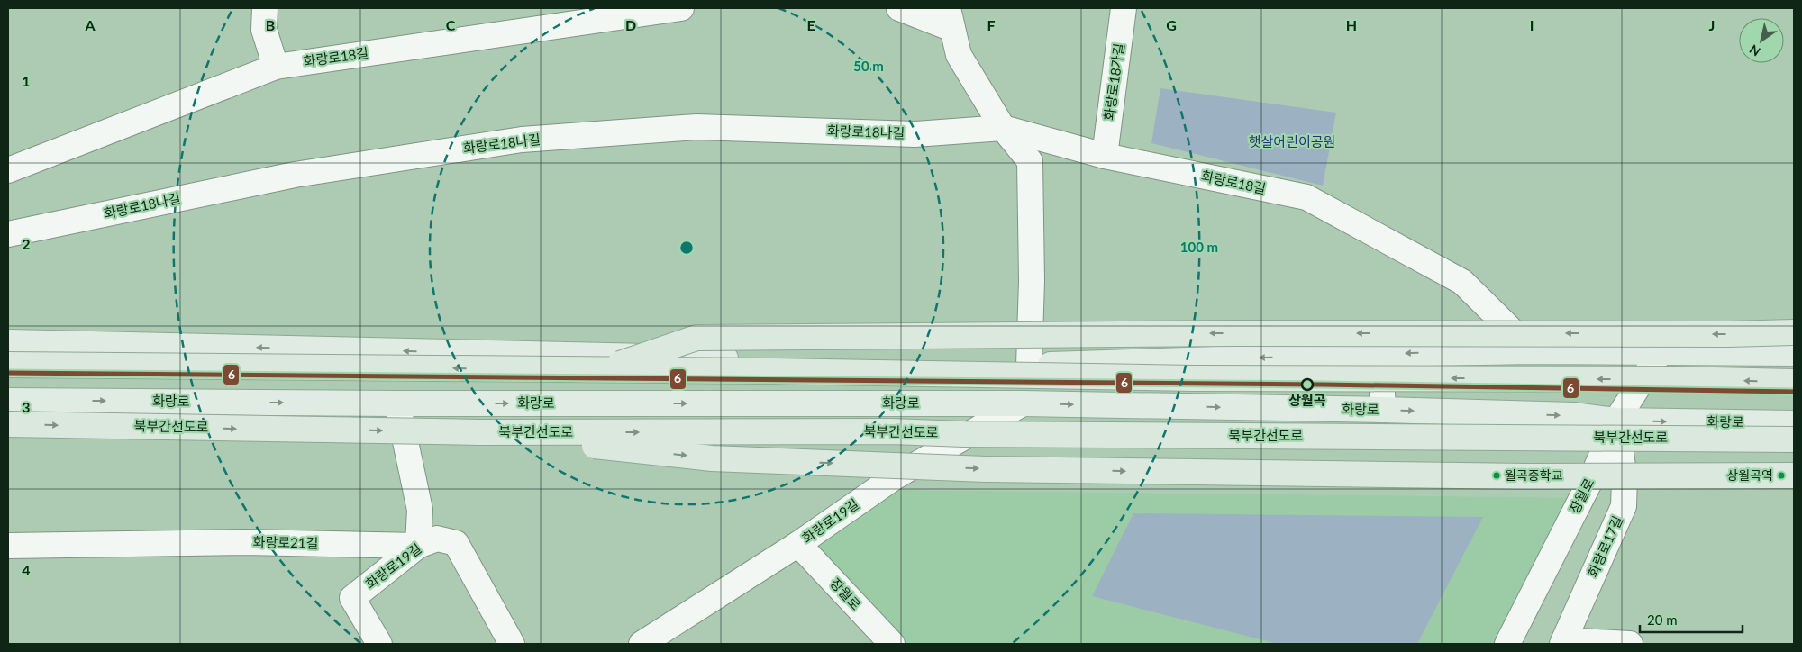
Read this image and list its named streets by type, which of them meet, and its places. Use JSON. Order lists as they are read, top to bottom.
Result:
{
  "streets": {
    "highway": ["북부간선도로"],
    "main road": ["화랑로"],
    "street": [
      "화랑로18길",
      "화랑로18가길",
      "화랑로18나길",
      "장월로",
      "화랑로19길",
      "화랑로21길",
      "화랑로17길"
    ]
  },
  "crossings": [
    ["화랑로18길", "화랑로18가길"],
    ["화랑로18길", "화랑로18나길"],
    ["화랑로", "장월로"],
    ["화랑로", "화랑로19길"],
    ["화랑로", "화랑로17길"],
    ["장월로", "화랑로19길"],
    ["장월로", "화랑로17길"],
    ["화랑로19길", "화랑로21길"]
  ],
  "parks": ["햇살어린이공원"],
  "places": ["상월곡", "월곡중학교", "상월곡역"],
  "lines": ["transit line 6"],
  "scale_bar": "20 m",
  "north": "bottom left",
  "grid": {
    "columns": [
      "A",
      "B",
      "C",
      "D",
      "E",
      "F",
      "G",
      "H",
      "I",
      "J"
    ],
    "rows": [
      "1",
      "2",
      "3",
      "4"
    ]
  },
  "rings": ["50 m", "100 m"]
}
